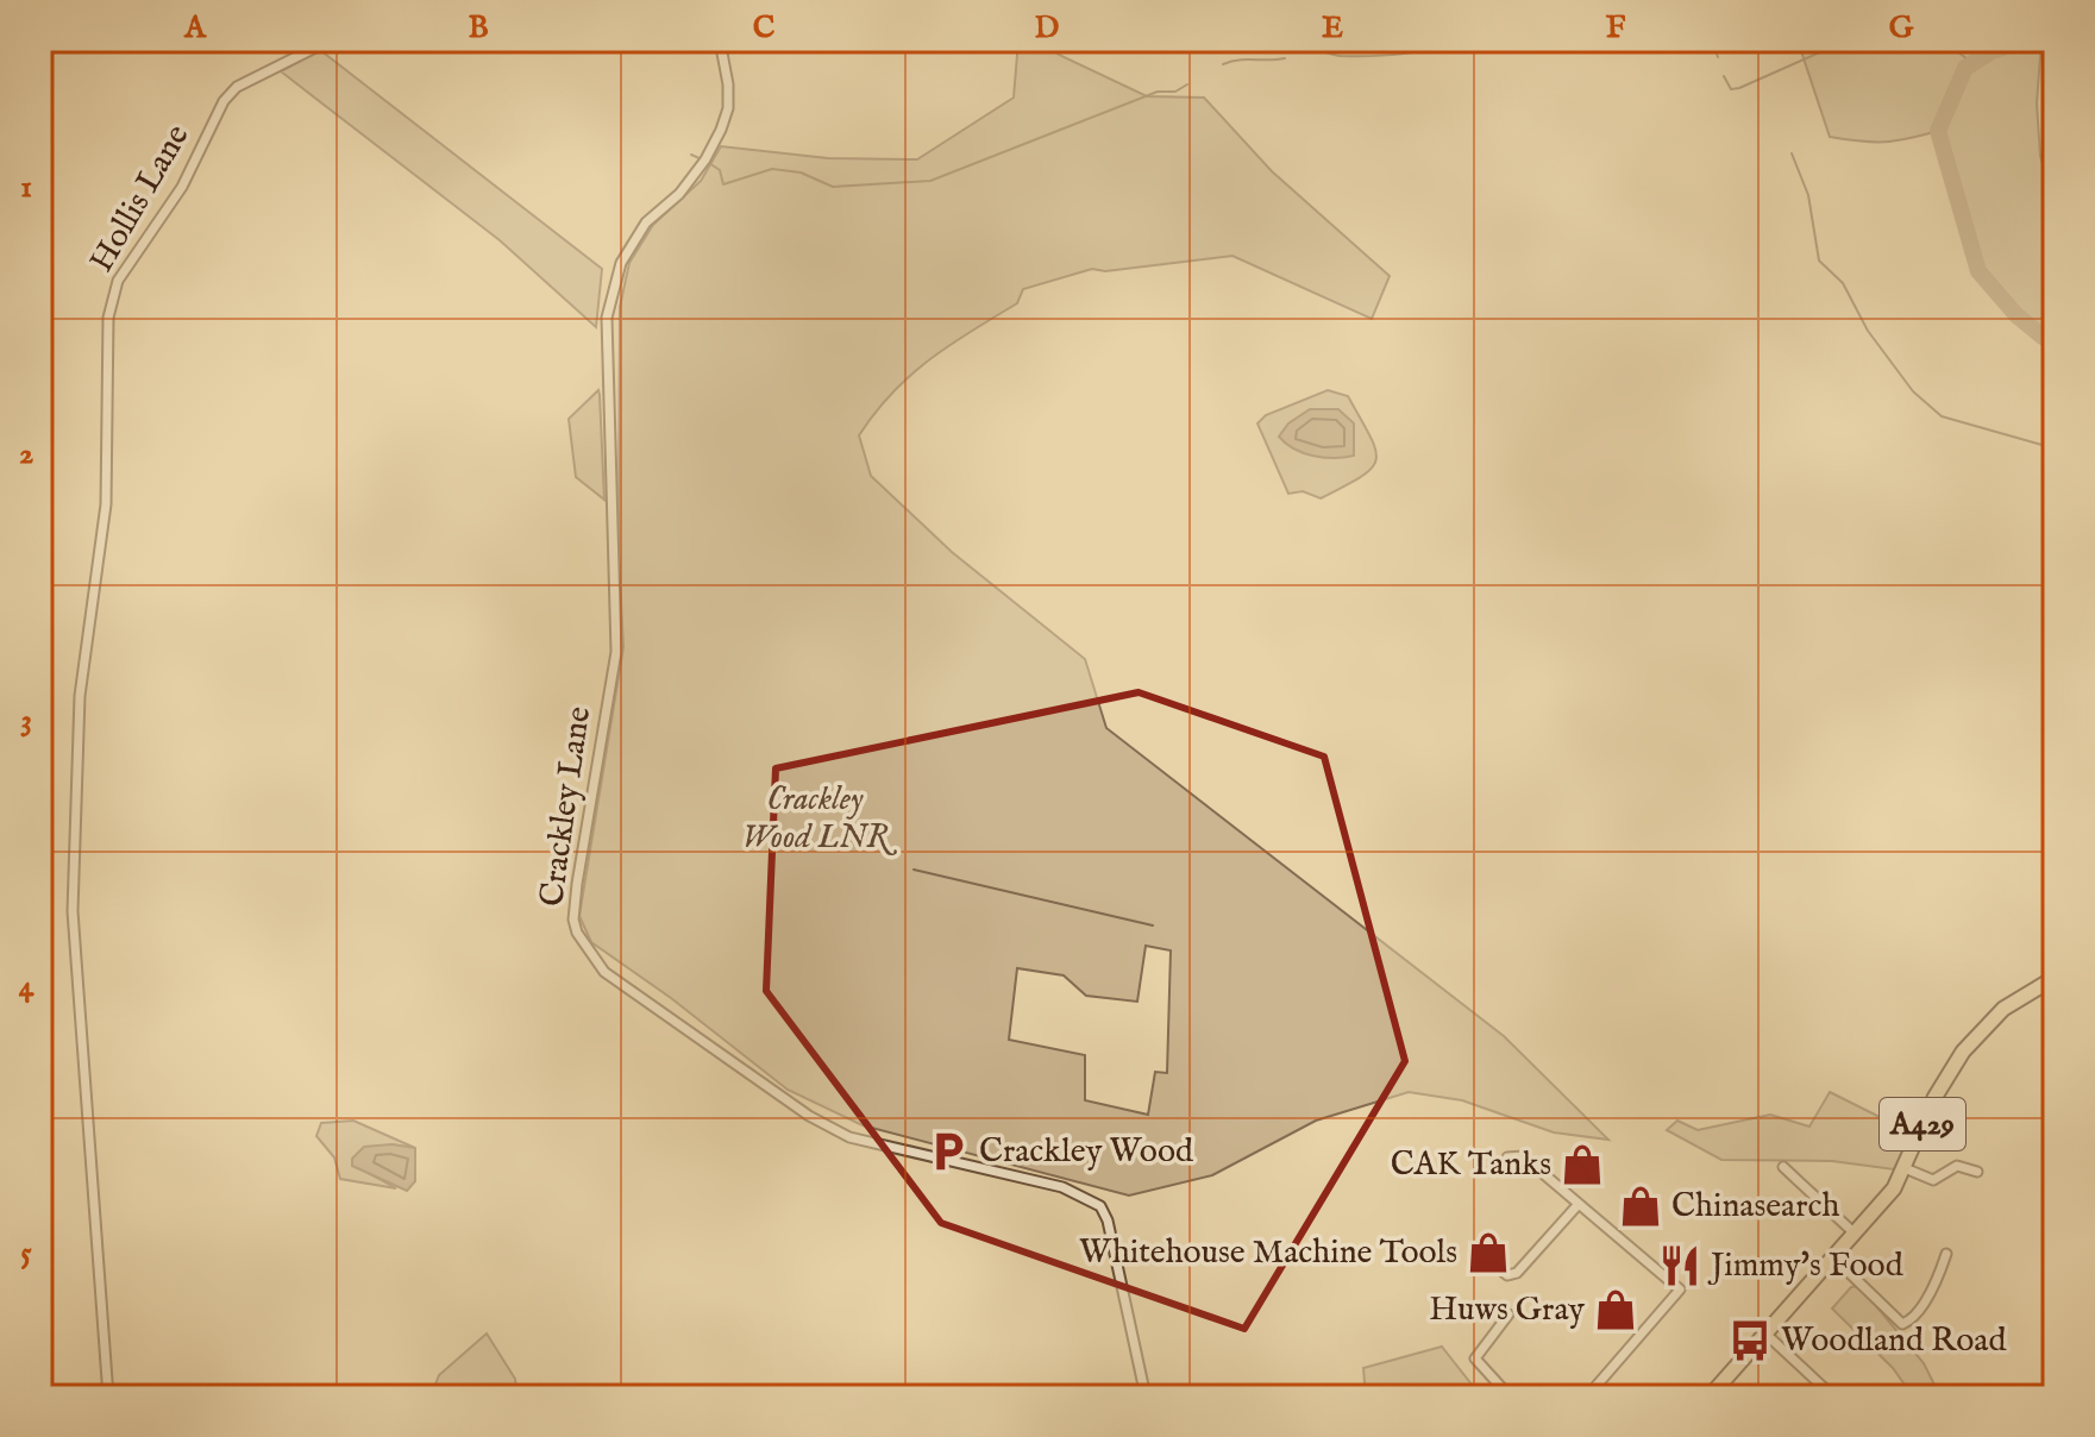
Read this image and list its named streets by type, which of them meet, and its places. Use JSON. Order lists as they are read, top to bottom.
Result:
{
  "streets": {
    "main road": ["A429"],
    "street": ["Hollis Lane", "Crackley Lane"]
  },
  "parks": ["Crackley Wood LNR"],
  "places": {
    "parking": ["Crackley Wood"],
    "shop": [
      "CAK Tanks",
      "Chinasearch",
      "Whitehouse Machine Tools",
      "Huws Gray"
    ],
    "restaurant": ["Jimmy's Food"],
    "bus stop": ["Woodland Road"]
  },
  "grid": {
    "columns": [
      "A",
      "B",
      "C",
      "D",
      "E",
      "F",
      "G"
    ],
    "rows": [
      "1",
      "2",
      "3",
      "4",
      "5"
    ]
  }
}
